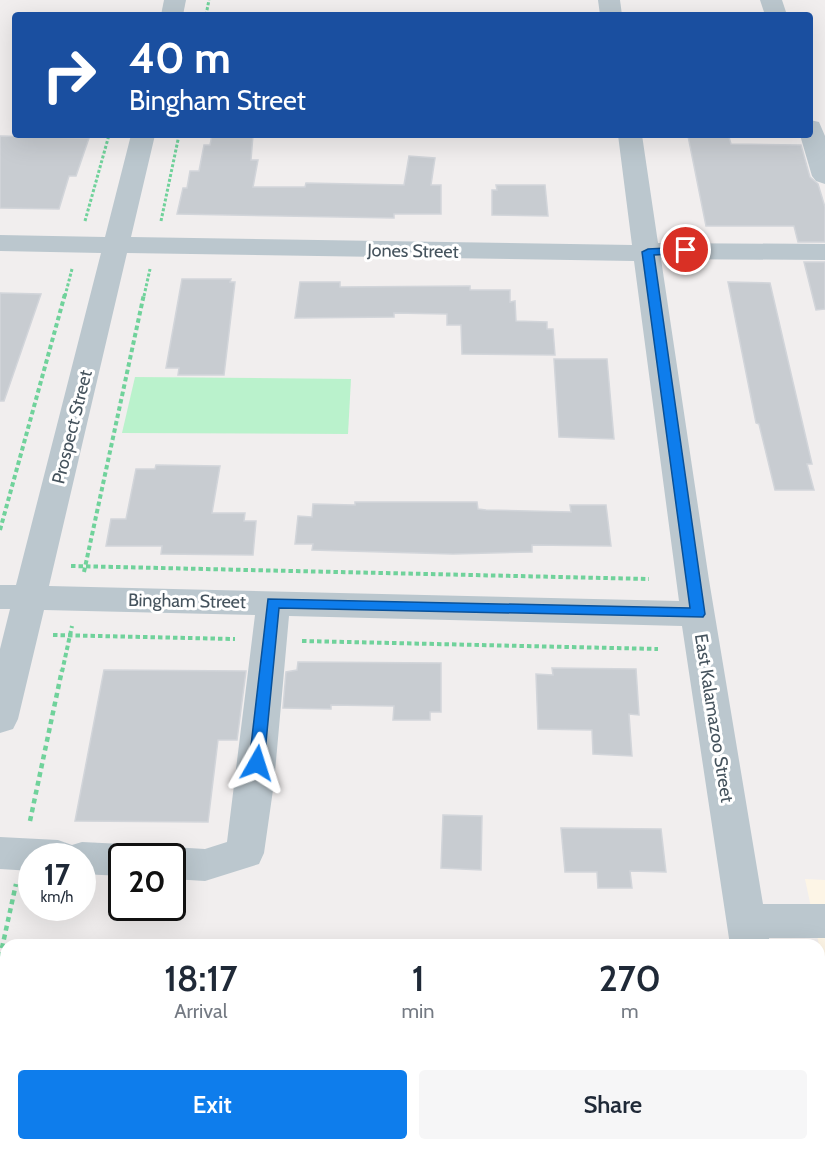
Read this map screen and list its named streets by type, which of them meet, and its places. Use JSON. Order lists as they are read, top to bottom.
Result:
{
  "streets": {
    "street": [
      "Jones Street",
      "Prospect Street",
      "Bingham Street",
      "East Kalamazoo Street"
    ]
  },
  "crossings": [
    ["Jones Street", "Prospect Street"],
    ["Jones Street", "East Kalamazoo Street"],
    ["Prospect Street", "Bingham Street"],
    ["Bingham Street", "East Kalamazoo Street"]
  ],
  "page": {
    "turn": ["40 m", "Bingham Street"],
    "speed": "17 km/h",
    "limit": "20",
    "eta": [
      "18:17",
      "Arrival",
      "1",
      "min",
      "270",
      "m"
    ],
    "buttons": ["Exit", "Share"]
  }
}
